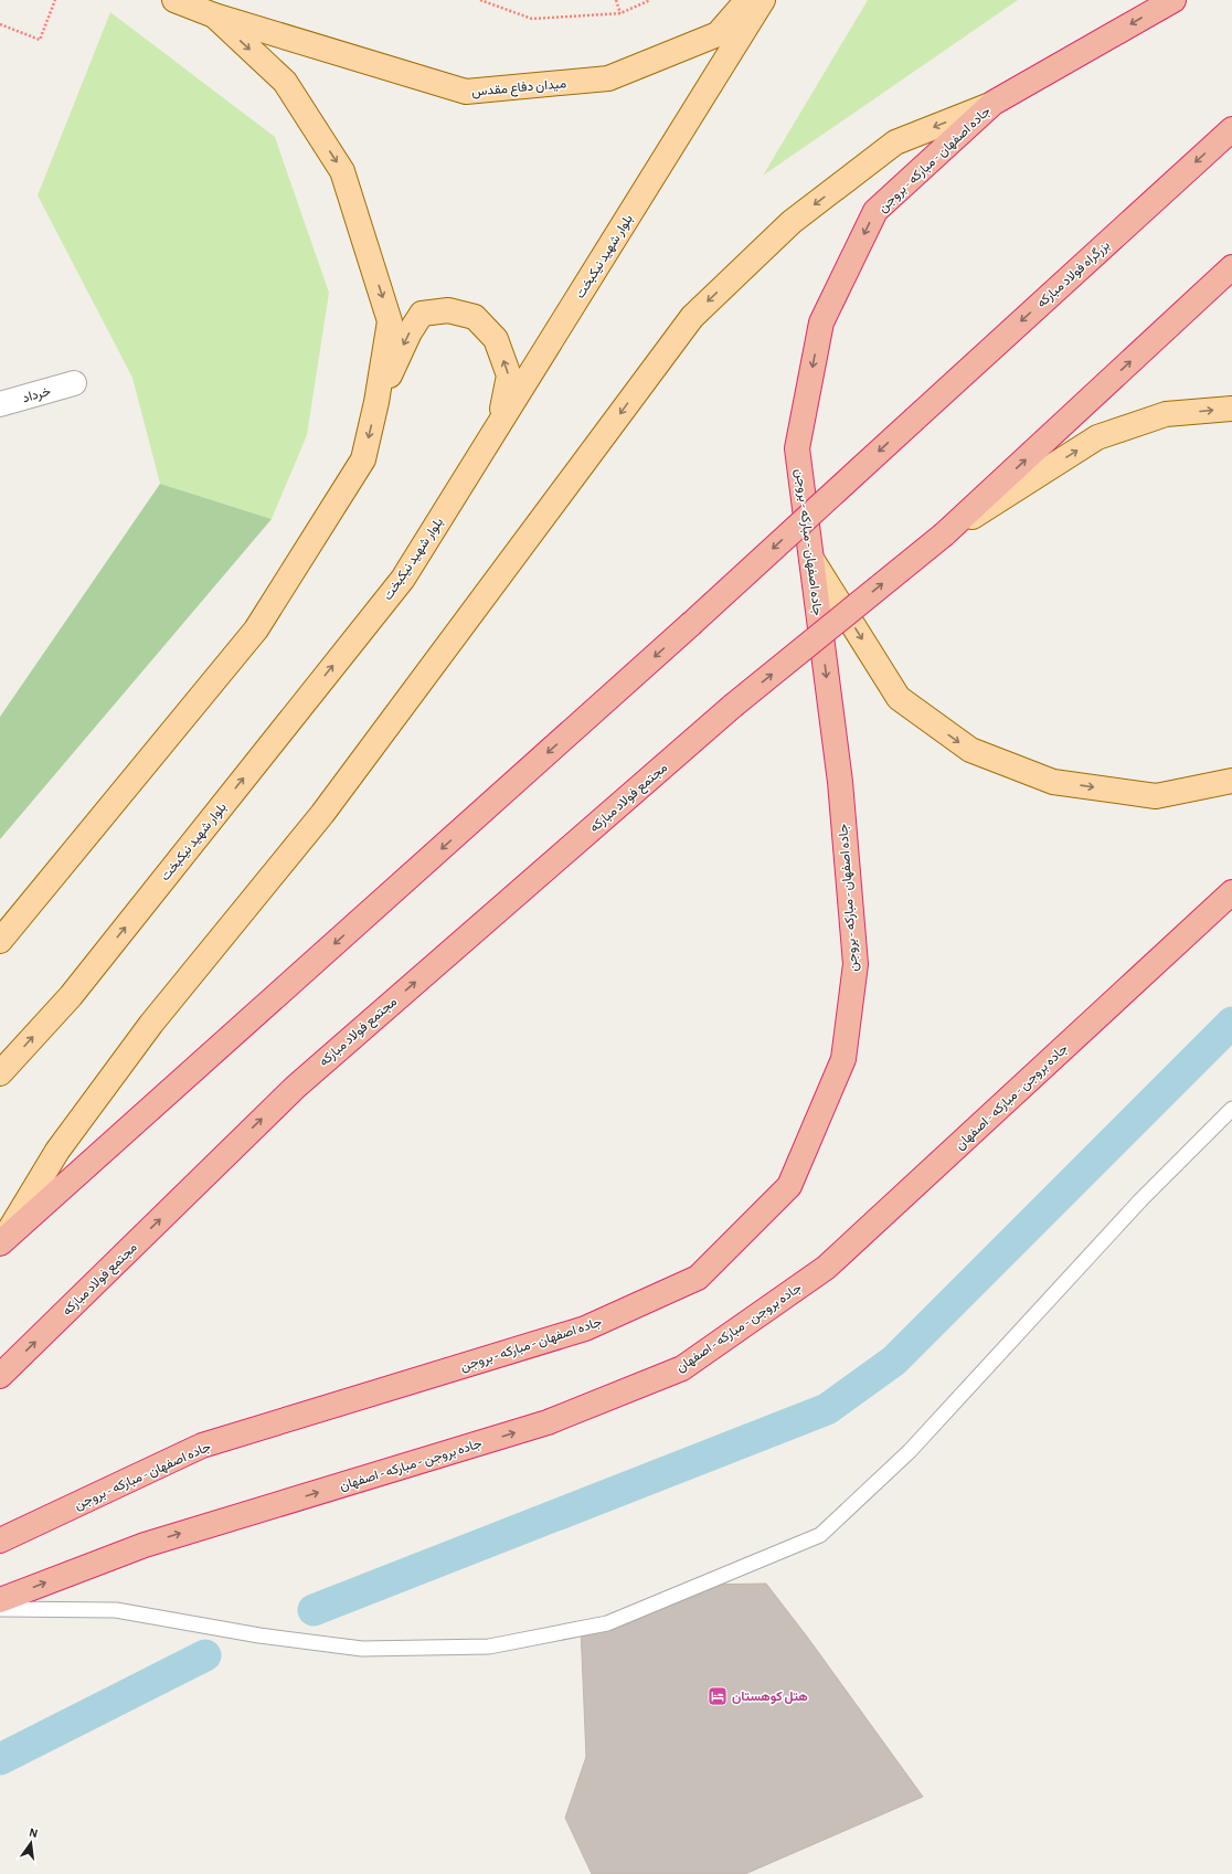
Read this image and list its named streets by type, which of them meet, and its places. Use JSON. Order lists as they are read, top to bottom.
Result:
{
  "streets": {
    "highway": [
      "جاده اصفهان - مبارکه - بروجن",
      "بزرگراه فولاد مبارکه",
      "مجتمع فولاد مبارکه",
      "جاده بروجن - مبارکه - اصفهان"
    ],
    "main road": ["میدان دفاع مقدس", "بلوار شهید نیکبخت"],
    "street": ["خرداد"]
  },
  "one_way": [
    "جاده اصفهان - مبارکه - بروجن",
    "بزرگراه فولاد مبارکه",
    "مجتمع فولاد مبارکه",
    "جاده بروجن - مبارکه - اصفهان"
  ],
  "places": {
    "hotel": ["هتل کوهستان"]
  },
  "north": "top"
}
